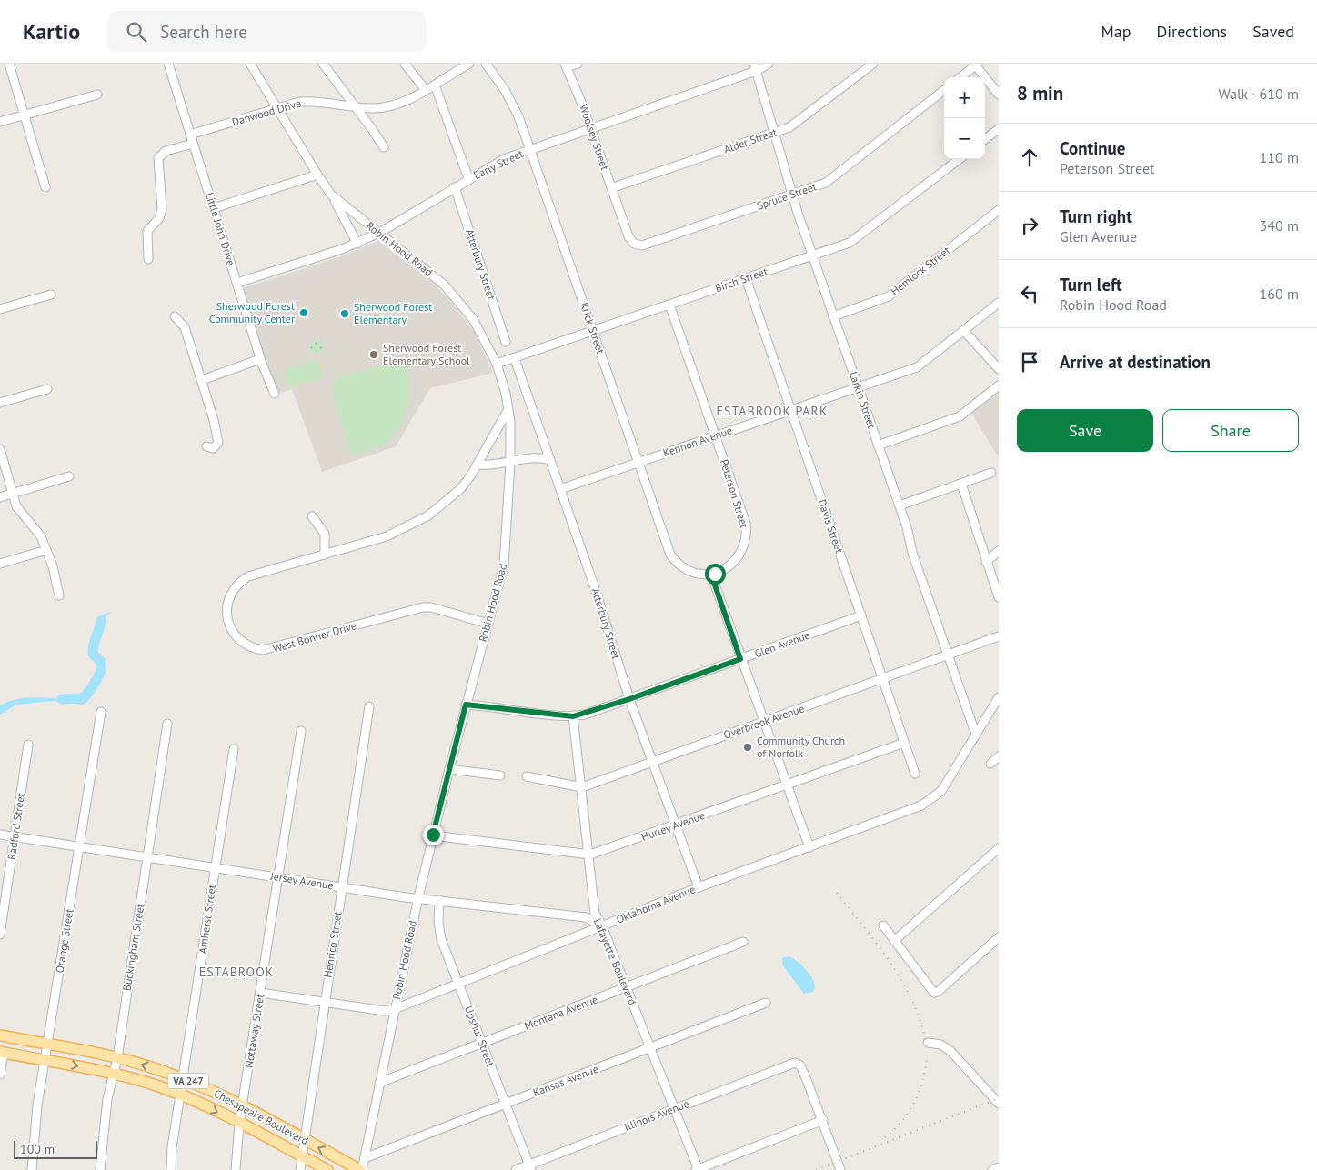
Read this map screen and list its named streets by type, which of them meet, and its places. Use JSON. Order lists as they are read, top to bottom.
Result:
{
  "streets": {
    "main road": ["VA 247", "Chesapeake Boulevard"],
    "street": [
      "Danwood Drive",
      "Woolsey Street",
      "Alder Street",
      "Early Street",
      "Spruce Street",
      "Little John Drive",
      "Robin Hood Road",
      "Atterbury Street",
      "Hemlock Street",
      "Birch Street",
      "Krick Street",
      "Larkin Street",
      "Kennon Avenue",
      "Peterson Street",
      "Davis Street",
      "West Bonner Drive",
      "Glen Avenue",
      "Overbrook Avenue",
      "Radford Street",
      "Hurley Avenue",
      "Jersey Avenue",
      "Oklahoma Avenue",
      "Amherst Street",
      "Orange Street",
      "Henrico Street",
      "Buckingham Street",
      "Lafayette Boulevard",
      "Montana Avenue",
      "Nottaway Street",
      "Upshur Street",
      "Kansas Avenue",
      "Illinois Avenue"
    ]
  },
  "crossings": [
    ["Danwood Drive", "Little John Drive"],
    ["Danwood Drive", "Robin Hood Road"],
    ["Woolsey Street", "Alder Street"],
    ["Woolsey Street", "Early Street"],
    ["Woolsey Street", "Spruce Street"],
    ["Alder Street", "Larkin Street"],
    ["Early Street", "Little John Drive"],
    ["Early Street", "Robin Hood Road"],
    ["Early Street", "Atterbury Street"],
    ["Early Street", "Krick Street"],
    ["Early Street", "Larkin Street"],
    ["Spruce Street", "Larkin Street"],
    ["Robin Hood Road", "Birch Street"],
    ["Robin Hood Road", "West Bonner Drive"],
    ["Robin Hood Road", "Glen Avenue"],
    ["Robin Hood Road", "Hurley Avenue"],
    ["Robin Hood Road", "Jersey Avenue"],
    ["Robin Hood Road", "Oklahoma Avenue"],
    ["Robin Hood Road", "Montana Avenue"],
    ["Robin Hood Road", "Kansas Avenue"],
    ["Robin Hood Road", "Chesapeake Boulevard"],
    ["Atterbury Street", "Birch Street"],
    ["Atterbury Street", "Kennon Avenue"],
    ["Atterbury Street", "Glen Avenue"],
    ["Atterbury Street", "Overbrook Avenue"],
    ["Atterbury Street", "Hurley Avenue"],
    ["Atterbury Street", "Oklahoma Avenue"],
    ["Hemlock Street", "Larkin Street"],
    ["Birch Street", "Krick Street"],
    ["Birch Street", "Larkin Street"],
    ["Birch Street", "Peterson Street"],
    ["Birch Street", "Davis Street"],
    ["Krick Street", "Kennon Avenue"],
    ["Krick Street", "Peterson Street"],
    ["Larkin Street", "Kennon Avenue"],
    ["Larkin Street", "Overbrook Avenue"],
    ["Larkin Street", "Oklahoma Avenue"],
    ["Kennon Avenue", "Peterson Street"],
    ["Kennon Avenue", "Davis Street"],
    ["Davis Street", "Glen Avenue"],
    ["Davis Street", "Overbrook Avenue"],
    ["Davis Street", "Hurley Avenue"],
    ["Glen Avenue", "Lafayette Boulevard"],
    ["Overbrook Avenue", "Lafayette Boulevard"],
    ["Radford Street", "Jersey Avenue"],
    ["Hurley Avenue", "Lafayette Boulevard"],
    ["Jersey Avenue", "Oklahoma Avenue"],
    ["Jersey Avenue", "Amherst Street"],
    ["Jersey Avenue", "Orange Street"],
    ["Jersey Avenue", "Henrico Street"],
    ["Jersey Avenue", "Buckingham Street"],
    ["Jersey Avenue", "Lafayette Boulevard"],
    ["Jersey Avenue", "Nottaway Street"],
    ["Jersey Avenue", "Upshur Street"],
    ["Oklahoma Avenue", "Henrico Street"],
    ["Oklahoma Avenue", "Lafayette Boulevard"],
    ["Oklahoma Avenue", "Nottaway Street"],
    ["Oklahoma Avenue", "Upshur Street"],
    ["Amherst Street", "Chesapeake Boulevard"],
    ["Orange Street", "Chesapeake Boulevard"],
    ["Henrico Street", "Chesapeake Boulevard"],
    ["Buckingham Street", "Chesapeake Boulevard"],
    ["Lafayette Boulevard", "Montana Avenue"],
    ["Lafayette Boulevard", "Kansas Avenue"],
    ["Lafayette Boulevard", "Illinois Avenue"],
    ["Montana Avenue", "Upshur Street"],
    ["Nottaway Street", "Chesapeake Boulevard"],
    ["Upshur Street", "Kansas Avenue"],
    ["Upshur Street", "Illinois Avenue"]
  ],
  "districts": ["ESTABROOK PARK", "ESTABROOK"],
  "places": [
    "Sherwood Forest Community Center",
    "Sherwood Forest Elementary",
    "Sherwood Forest Elementary School",
    "Community Church of Norfolk"
  ],
  "scale_bar": "100 m",
  "page": {
    "header": "Kartio",
    "search": "Search here",
    "nav": ["Map", "Directions", "Saved"],
    "heading": ["8 min", "Walk · 610 m"],
    "map_buttons": ["+", "−"],
    "list": [
      ["Continue", "Peterson Street", "110 m"],
      ["Turn right", "Glen Avenue", "340 m"],
      ["Turn left", "Robin Hood Road", "160 m"],
      "Arrive at destination"
    ],
    "buttons": ["Save", "Share"],
    "scale": "100 m"
  }
}
